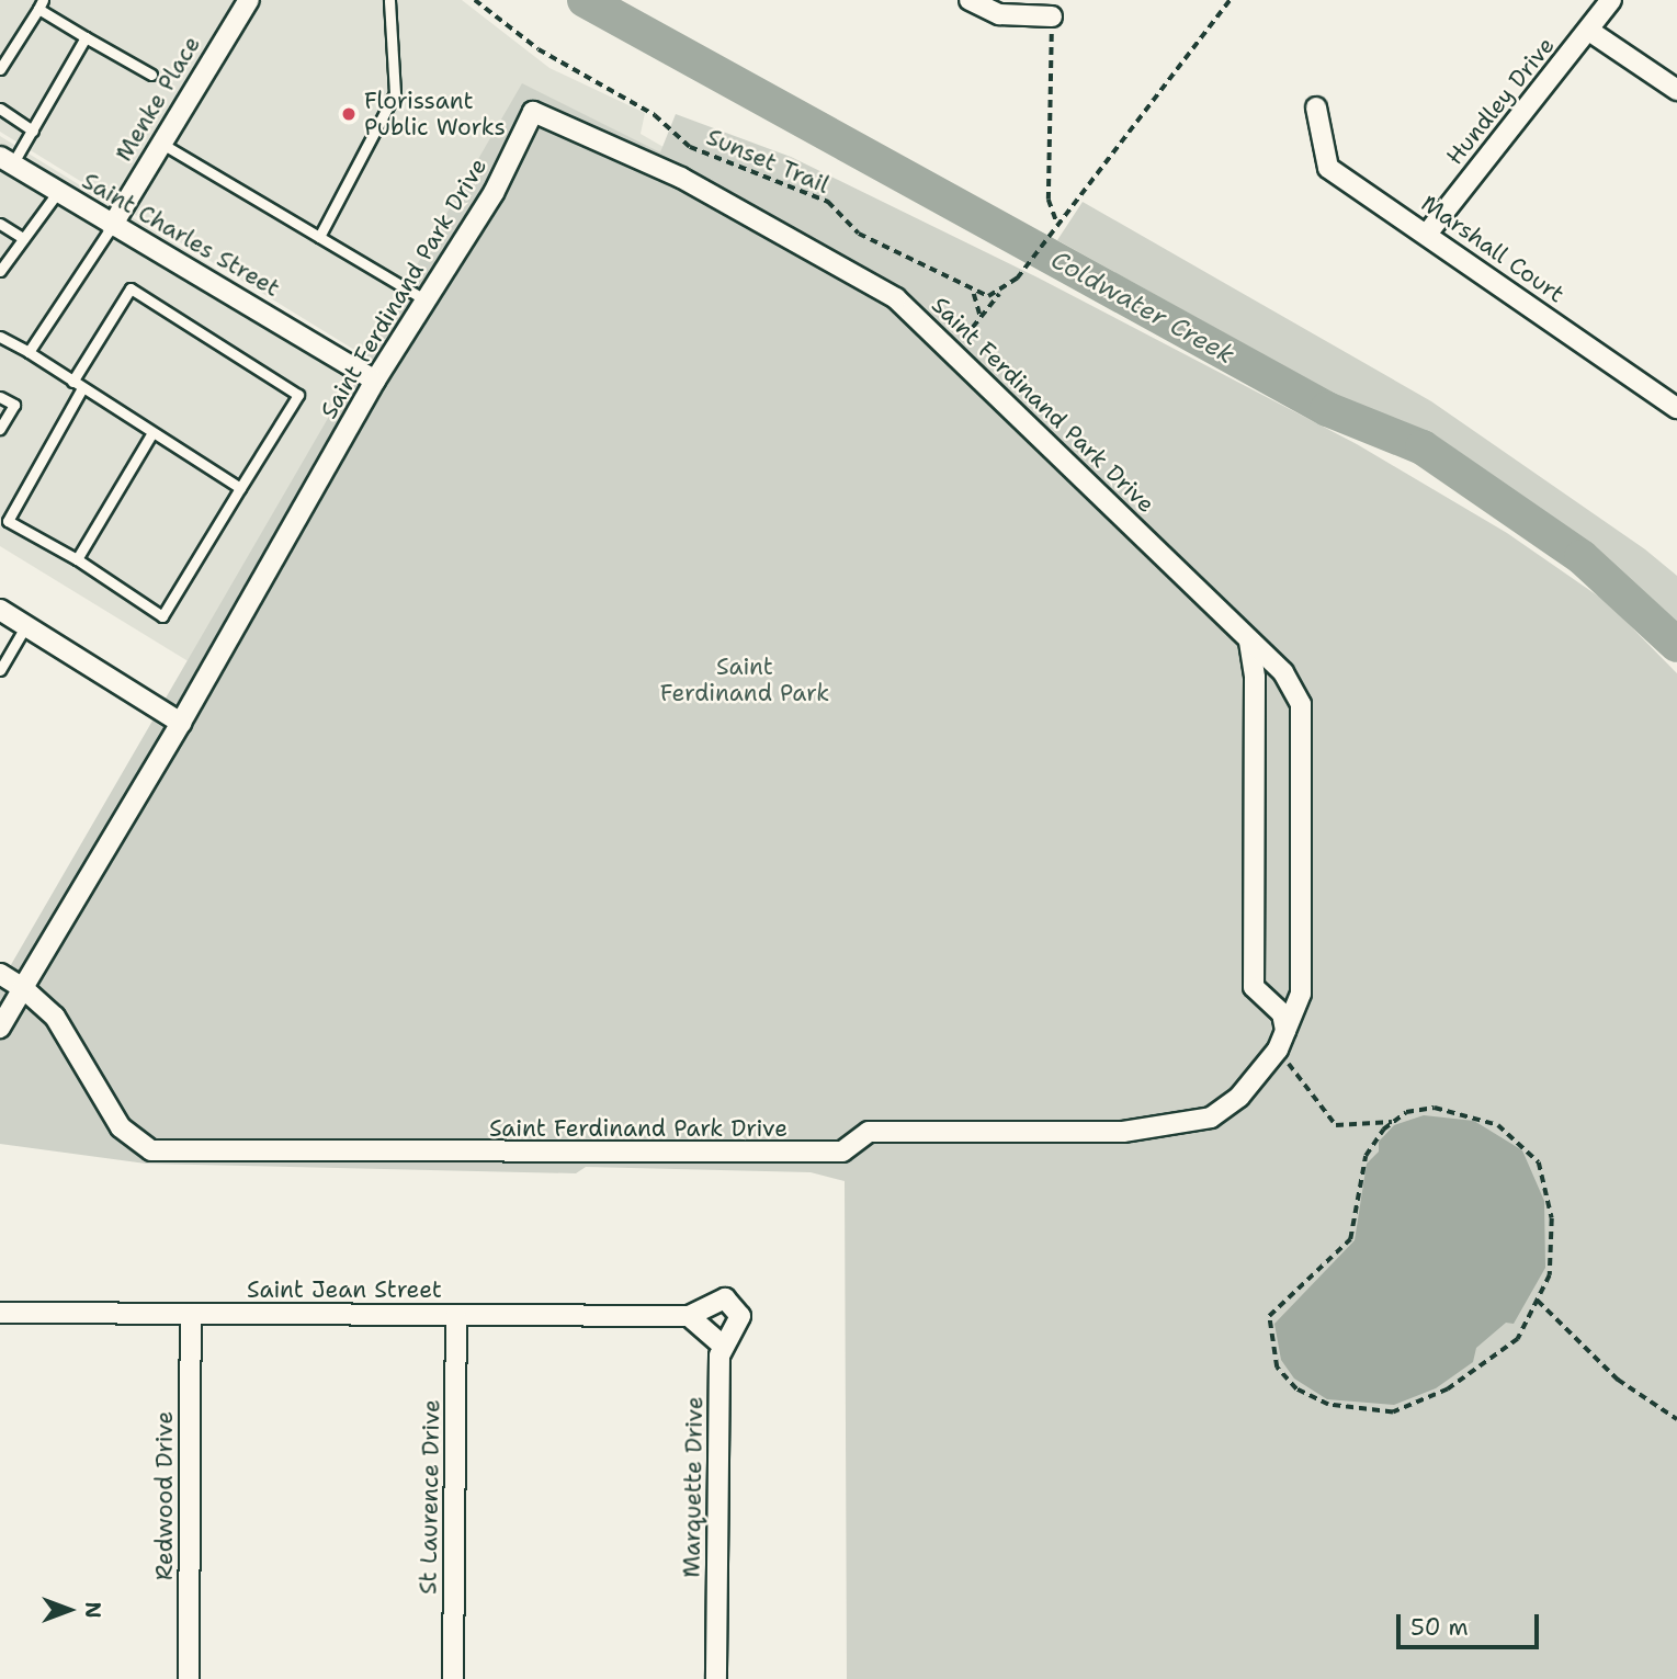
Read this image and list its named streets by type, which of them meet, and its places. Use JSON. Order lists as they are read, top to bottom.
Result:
{
  "streets": {
    "street": [
      "Menke Place",
      "Hundley Drive",
      "Saint Charles Street",
      "Marshall Court",
      "Saint Ferdinand Park Drive",
      "Saint Jean Street",
      "Marquette Drive",
      "Redwood Drive",
      "St Laurence Drive"
    ],
    "path": ["Sunset Trail"]
  },
  "crossings": [
    ["Menke Place", "Saint Charles Street"],
    ["Hundley Drive", "Marshall Court"],
    ["Saint Charles Street", "Saint Ferdinand Park Drive"],
    ["Saint Jean Street", "Marquette Drive"],
    ["Saint Jean Street", "Redwood Drive"],
    ["Saint Jean Street", "St Laurence Drive"]
  ],
  "water": ["Coldwater Creek"],
  "parks": ["Saint Ferdinand Park"],
  "places": ["Florissant Public Works"],
  "scale_bar": "50 m",
  "north": "right"
}
